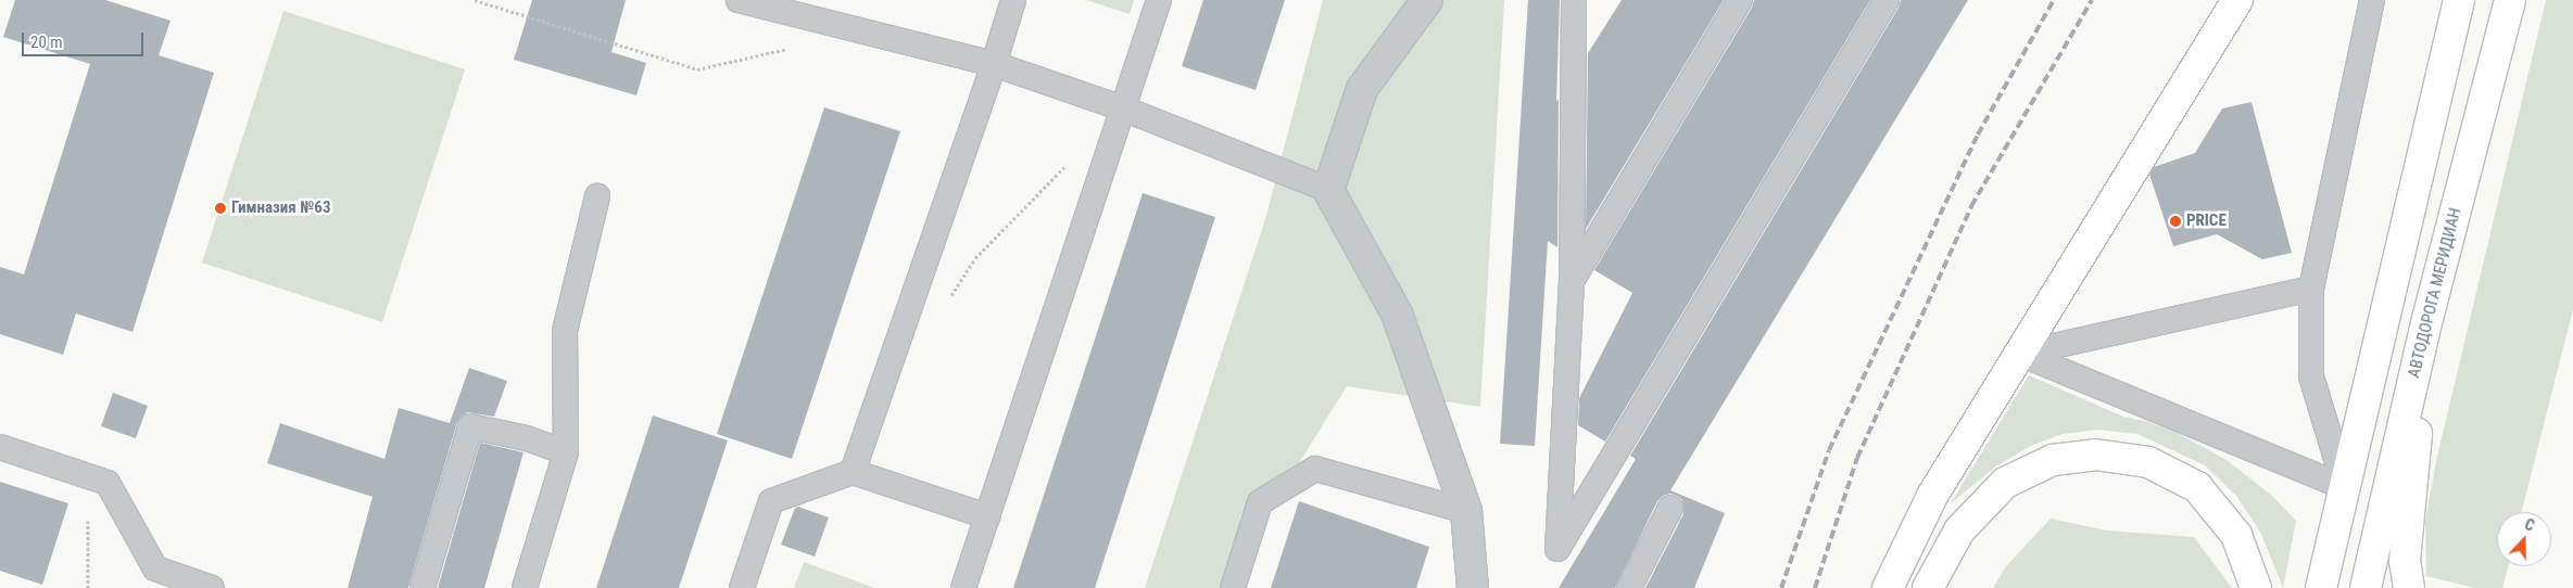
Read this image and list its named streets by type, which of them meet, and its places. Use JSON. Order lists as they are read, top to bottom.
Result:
{
  "streets": {
    "main road": ["АВТОДОРОГА МЕРИДИАН"]
  },
  "places": ["Гимназия №63", "PRICE"],
  "scale_bar": "20 m",
  "north": "top"
}
